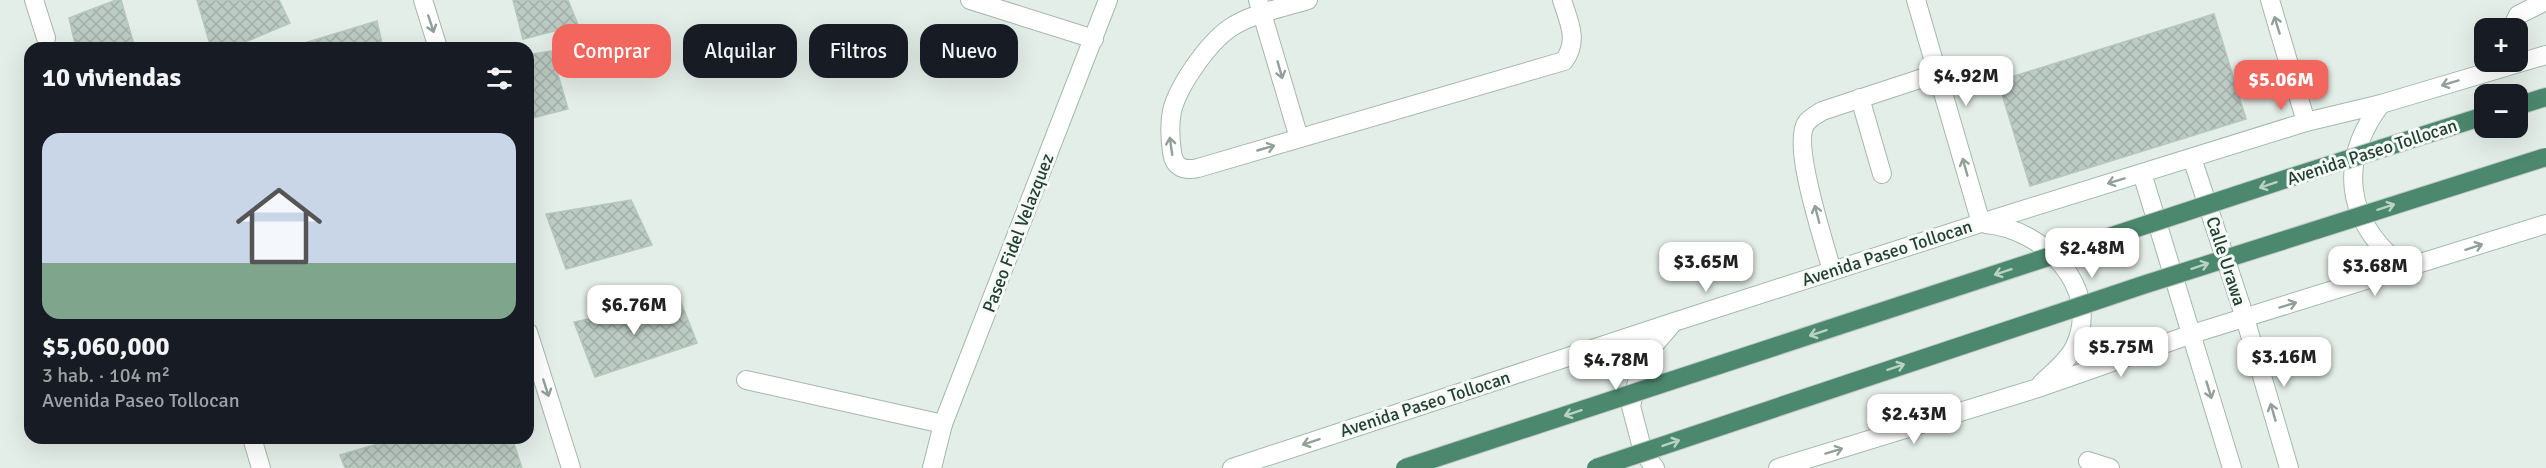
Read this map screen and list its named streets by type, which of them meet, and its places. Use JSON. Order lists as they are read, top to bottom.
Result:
{
  "streets": {
    "highway": ["Avenida Paseo Tollocan"],
    "main road": ["Paseo Fidel Velazquez", "Calle Urawa"]
  },
  "crossings": [
    ["Avenida Paseo Tollocan", "Calle Urawa"]
  ],
  "page": {
    "map_buttons": ["+", "−"],
    "chip": [
      "Comprar",
      "Alquilar",
      "Filtros",
      "Nuevo"
    ],
    "heading": "10 viviendas",
    "price": [
      "$4.92M",
      "$5.06M",
      "$2.48M",
      "$3.65M",
      "$3.68M",
      "$6.76M",
      "$5.75M",
      "$3.16M",
      "$4.78M",
      "$2.43M"
    ],
    "list": [
      {
        "name": "$5,060,000",
        "note": "3 hab. · 104 m² · Avenida Paseo Tollocan"
      }
    ]
  }
}
